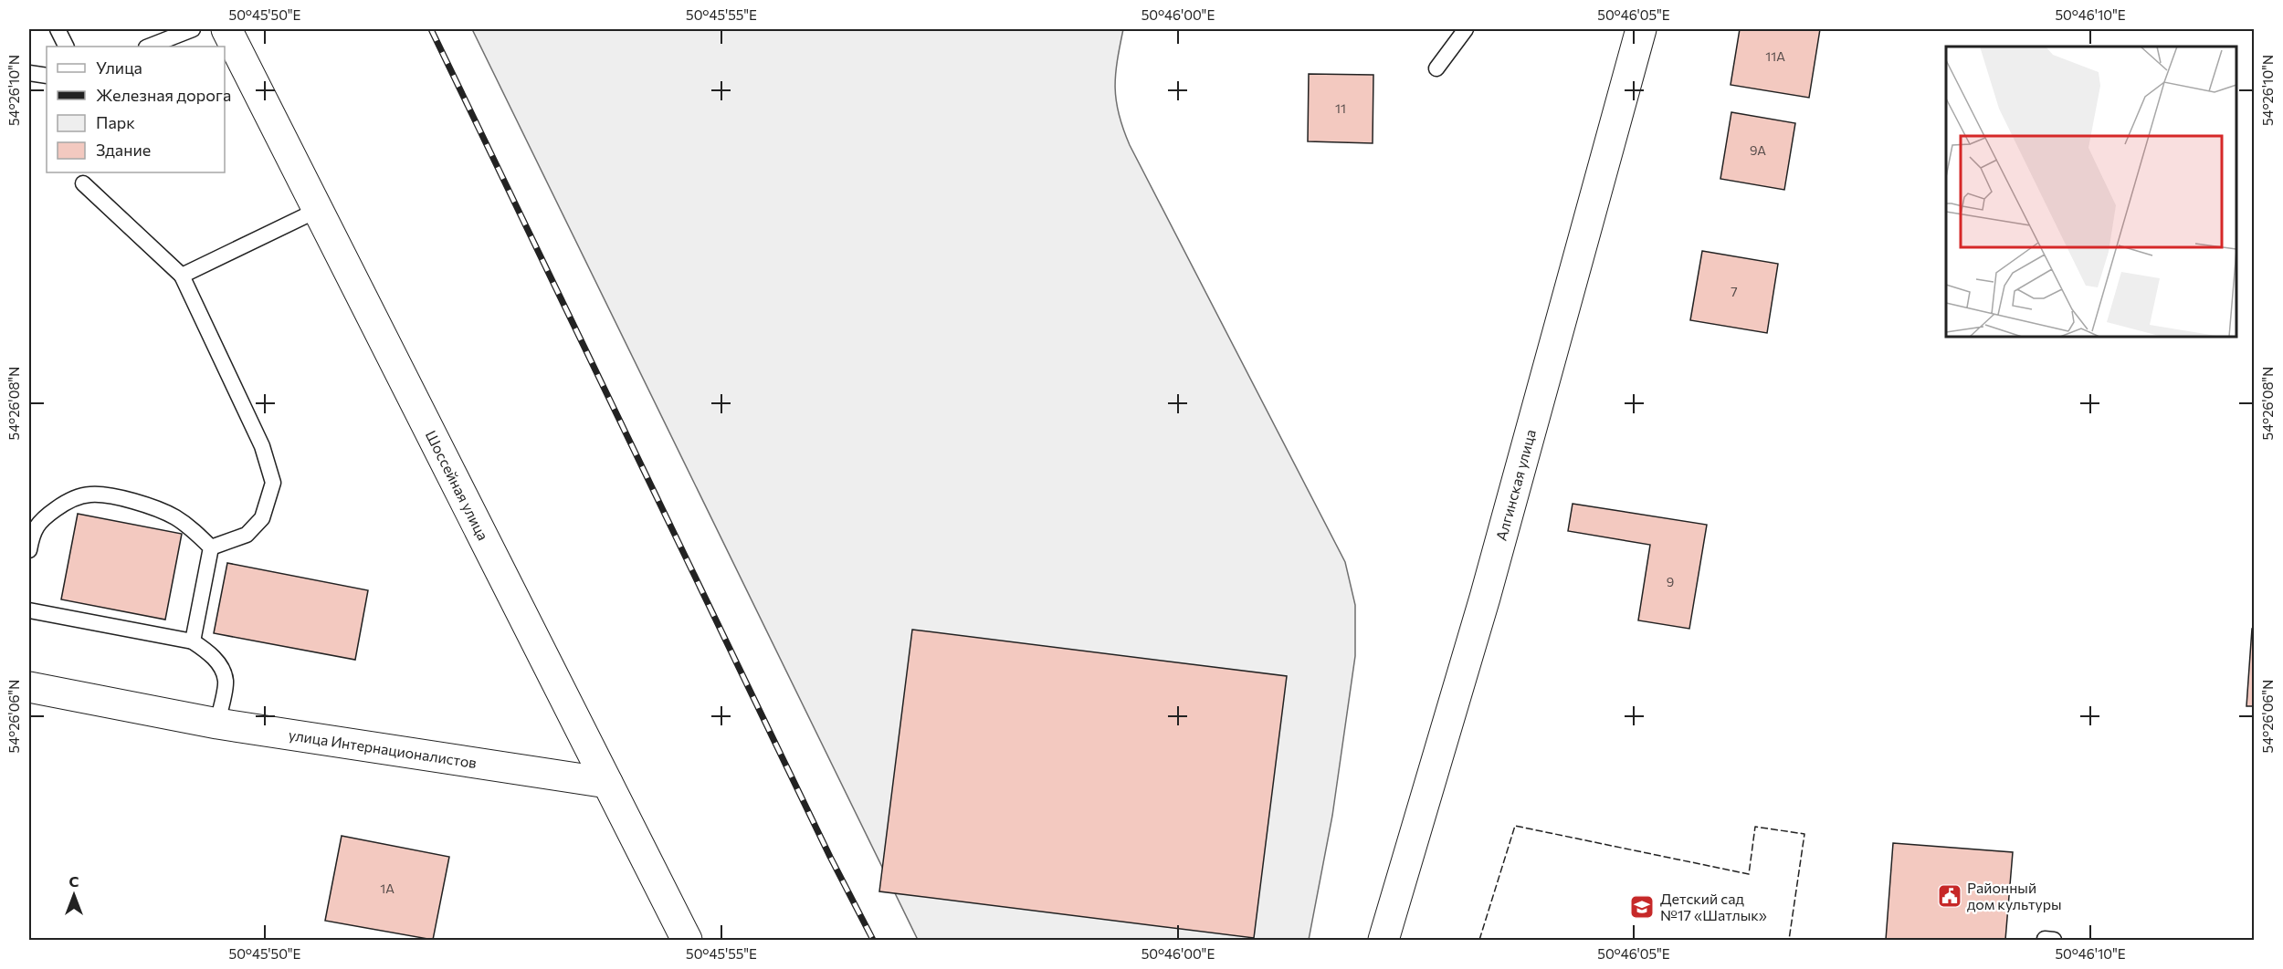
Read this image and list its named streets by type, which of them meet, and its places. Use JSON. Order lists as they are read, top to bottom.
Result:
{
  "streets": {
    "street": ["Шоссейная улица", "Алгинская улица", "улица Интернационалистов"]
  },
  "crossings": [
    ["Шоссейная улица", "улица Интернационалистов"]
  ],
  "places": {
    "public building": ["Районный дом культуры"],
    "school or university": ["Детский сад №17 «Шатлык»"]
  },
  "house_numbers": [
    "11А",
    "11",
    "9А",
    "7",
    "9",
    "1А"
  ],
  "legend": [
    "Улица",
    "Железная дорога",
    "Парк",
    "Здание"
  ],
  "north": "top",
  "coordinates": [
    "50°45'50\"E",
    "50°45'55\"E",
    "50°46'00\"E",
    "50°46'05\"E",
    "50°46'10\"E",
    "54°26'10\"N",
    "54°26'08\"N",
    "54°26'06\"N"
  ]
}
